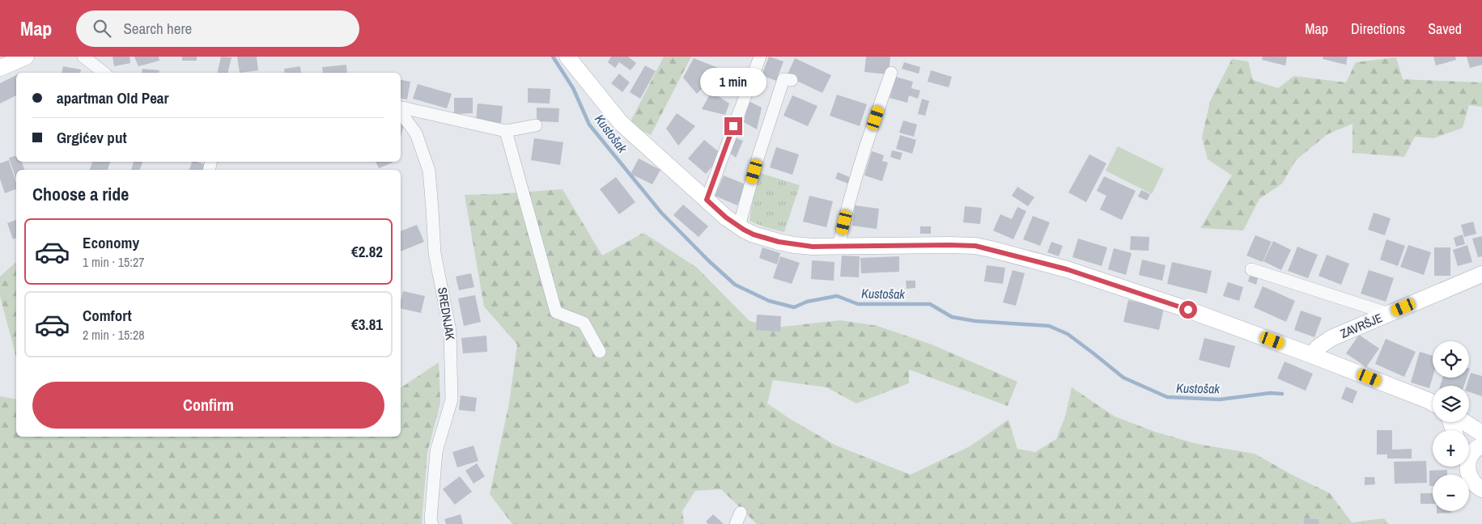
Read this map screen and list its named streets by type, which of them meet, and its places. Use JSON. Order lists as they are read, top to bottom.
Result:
{
  "streets": {
    "street": ["SREDNJAK", "ZAVRŠJE"]
  },
  "water": ["Kustošak"],
  "page": {
    "header": "Map",
    "search": "Search here",
    "nav": ["Map", "Directions", "Saved"],
    "bubble": "1 min",
    "banner": ["apartman Old Pear", "Grgićev put"],
    "heading": "Choose a ride",
    "list": [
      {
        "name": "Economy",
        "note": "1 min · 15:27",
        "value": "€2.82"
      },
      {
        "name": "Comfort",
        "note": "2 min · 15:28",
        "value": "€3.81"
      }
    ],
    "map_buttons": ["+", "−"],
    "buttons": "Confirm"
  }
}
